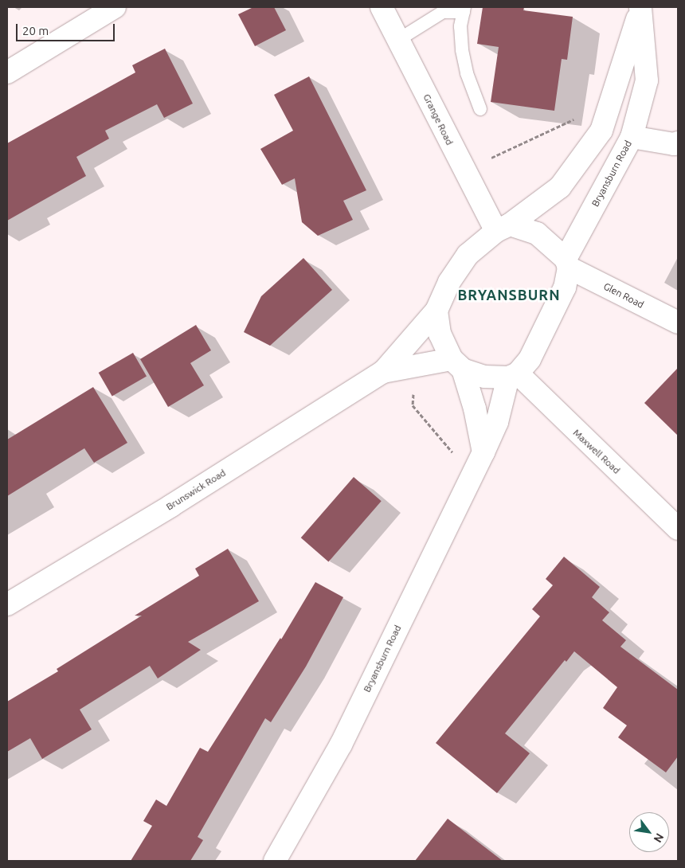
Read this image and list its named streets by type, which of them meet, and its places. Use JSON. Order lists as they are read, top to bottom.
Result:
{
  "streets": {
    "main road": [
      "Grange Road",
      "Bryansburn Road",
      "Glen Road",
      "Maxwell Road",
      "Brunswick Road"
    ]
  },
  "crossings": [
    ["Grange Road", "Bryansburn Road"],
    ["Grange Road", "Glen Road"],
    ["Grange Road", "Maxwell Road"],
    ["Grange Road", "Brunswick Road"],
    ["Bryansburn Road", "Glen Road"],
    ["Bryansburn Road", "Maxwell Road"],
    ["Bryansburn Road", "Brunswick Road"],
    ["Glen Road", "Maxwell Road"],
    ["Glen Road", "Brunswick Road"],
    ["Maxwell Road", "Brunswick Road"]
  ],
  "districts": ["BRYANSBURN"],
  "scale_bar": "20 m",
  "north": "bottom right"
}
